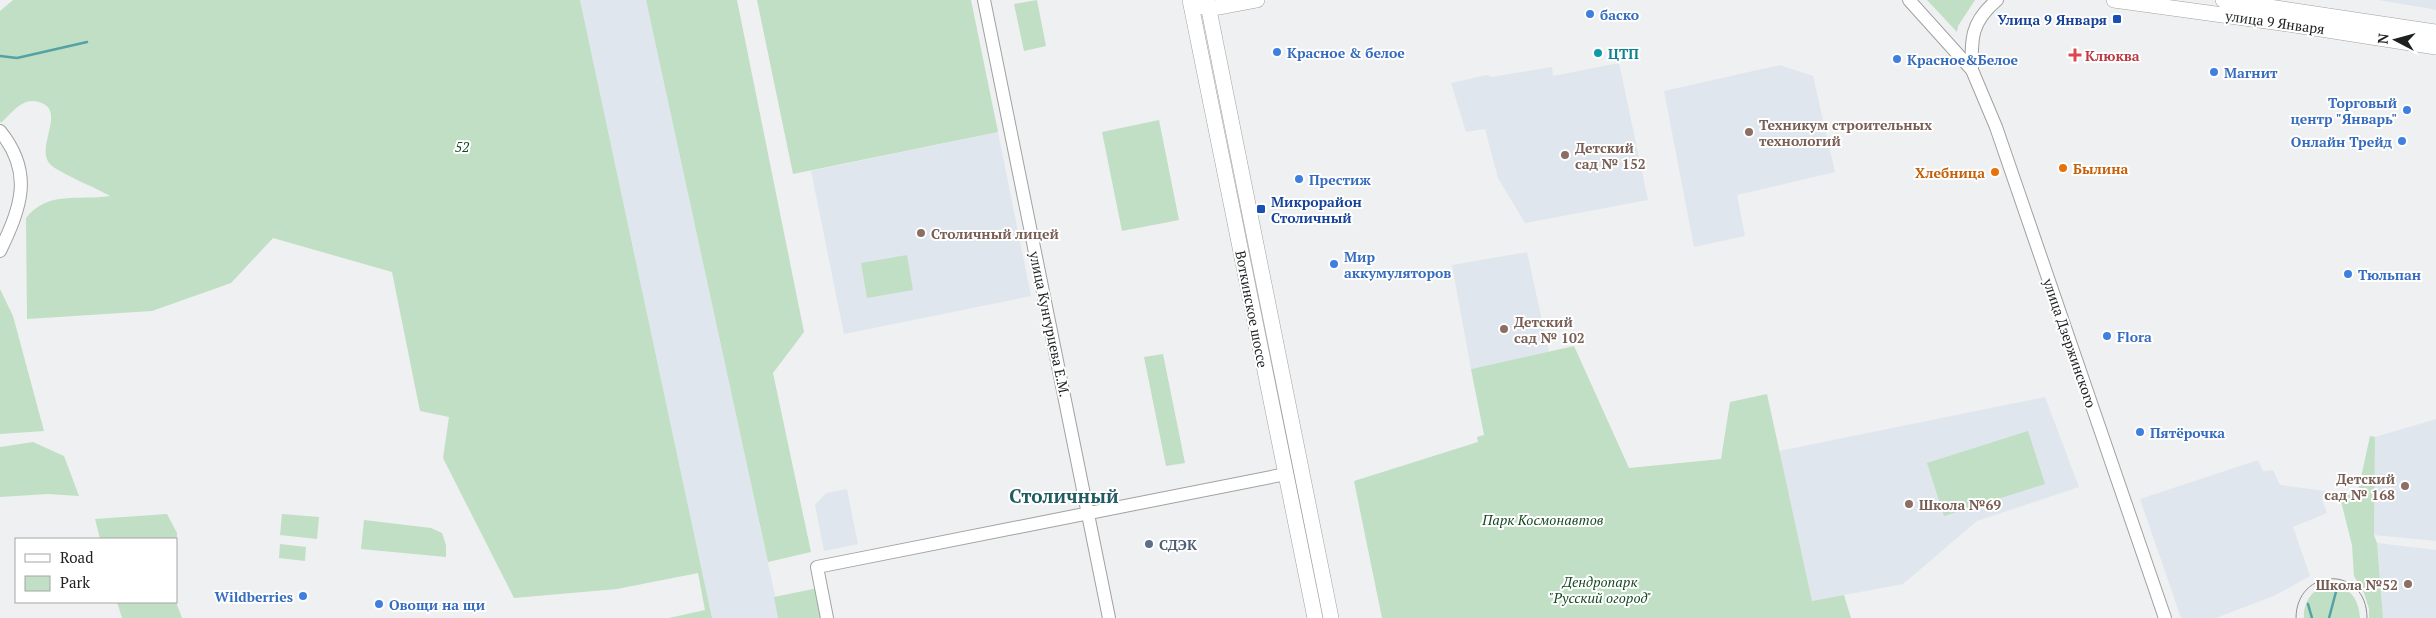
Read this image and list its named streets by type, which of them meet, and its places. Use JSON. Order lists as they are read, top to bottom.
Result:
{
  "streets": {
    "main road": ["улица 9 Января", "Воткинское шоссе"],
    "street": ["улица Кунгурцева Е.М.", "улица Дзержинского"]
  },
  "districts": ["Столичный"],
  "parks": ["52", "Парк Космонавтов", "Дендропарк \"Русский огород\""],
  "places": {
    "other": [
      "баско",
      "Красное & белое",
      "ЦТП",
      "Красное&Белое",
      "Магнит",
      "Торговый центр \"Январь\"",
      "Техникум строительных технологий",
      "Онлайн Трейд",
      "Детский сад № 152",
      "Былина",
      "Хлебница",
      "Престиж",
      "Столичный лицей",
      "Мир аккумуляторов",
      "Тюльпан",
      "Детский сад № 102",
      "Flora",
      "Пятёрочка",
      "Детский сад № 168",
      "Школа №69",
      "СДЭК",
      "Школа №52",
      "Wildberries",
      "Овощи на щи"
    ],
    "transit": ["Улица 9 Января", "Микрорайон Столичный"],
    "health": ["Клюква"]
  },
  "legend": ["Road", "Park"],
  "north": "left"
}
